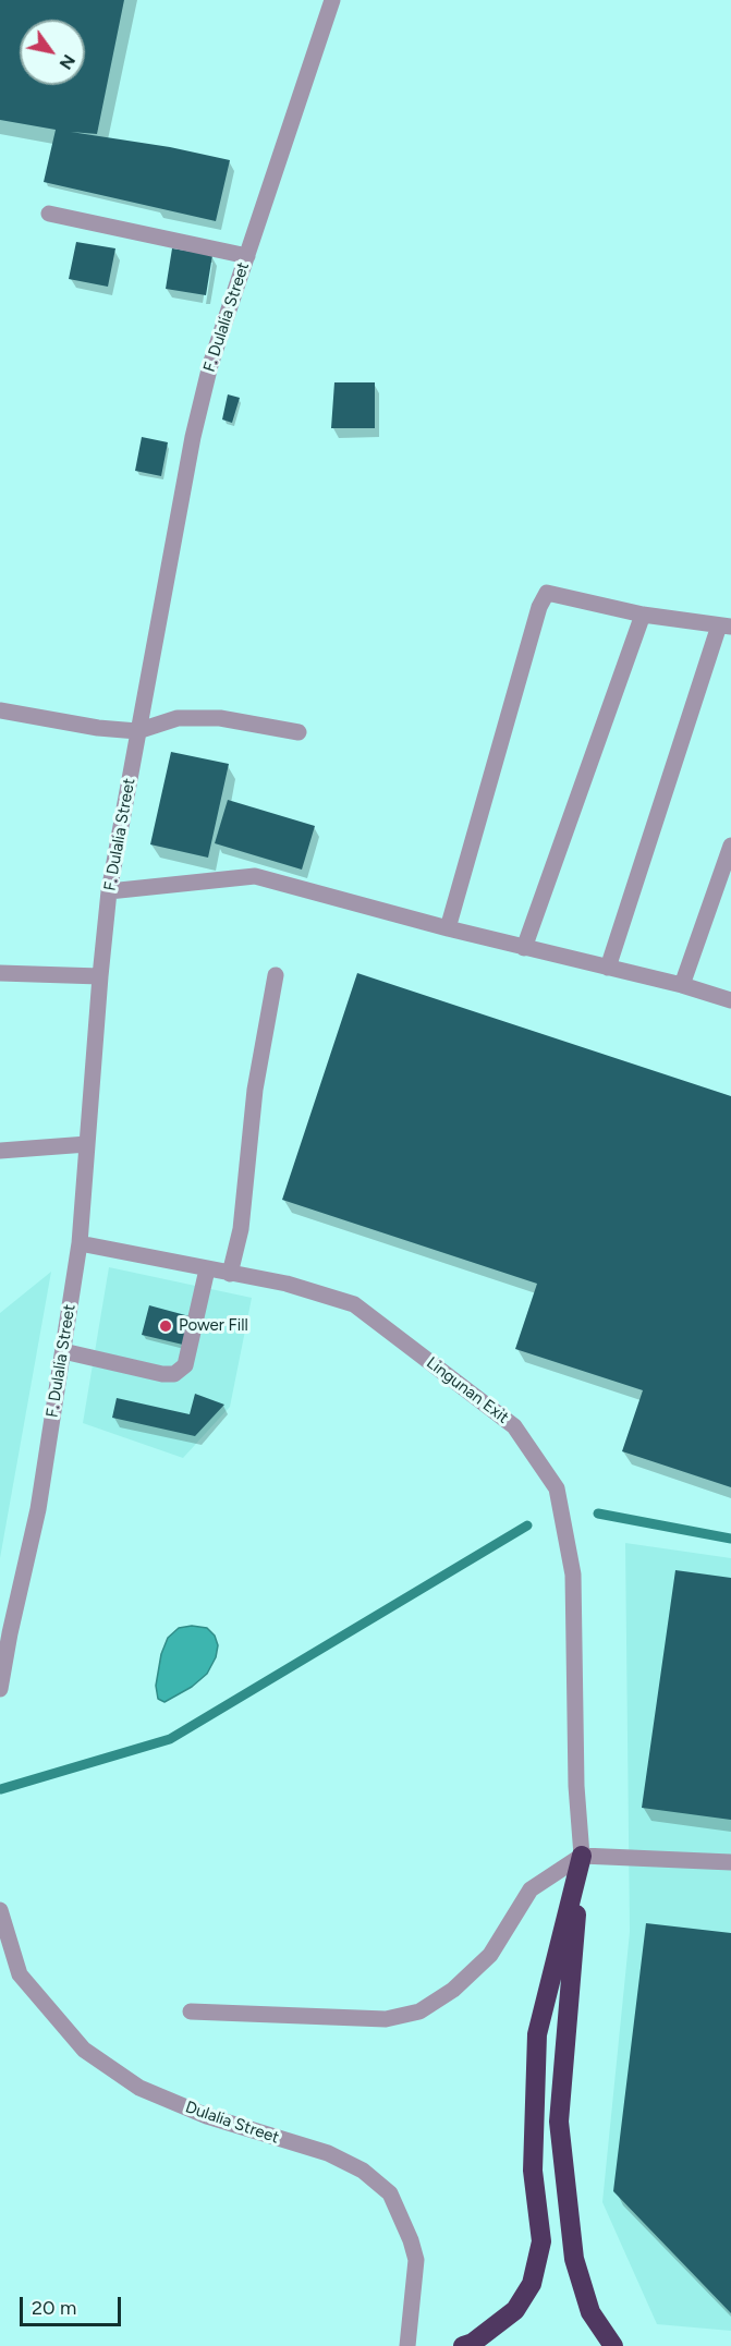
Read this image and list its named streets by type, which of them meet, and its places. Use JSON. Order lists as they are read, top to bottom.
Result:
{
  "streets": {
    "street": ["F. Dulalia Street", "Lingunan Exit", "Dulalia Street"]
  },
  "crossings": [
    ["F. Dulalia Street", "Lingunan Exit"]
  ],
  "places": ["Power Fill"],
  "scale_bar": "20 m",
  "north": "bottom right"
}
